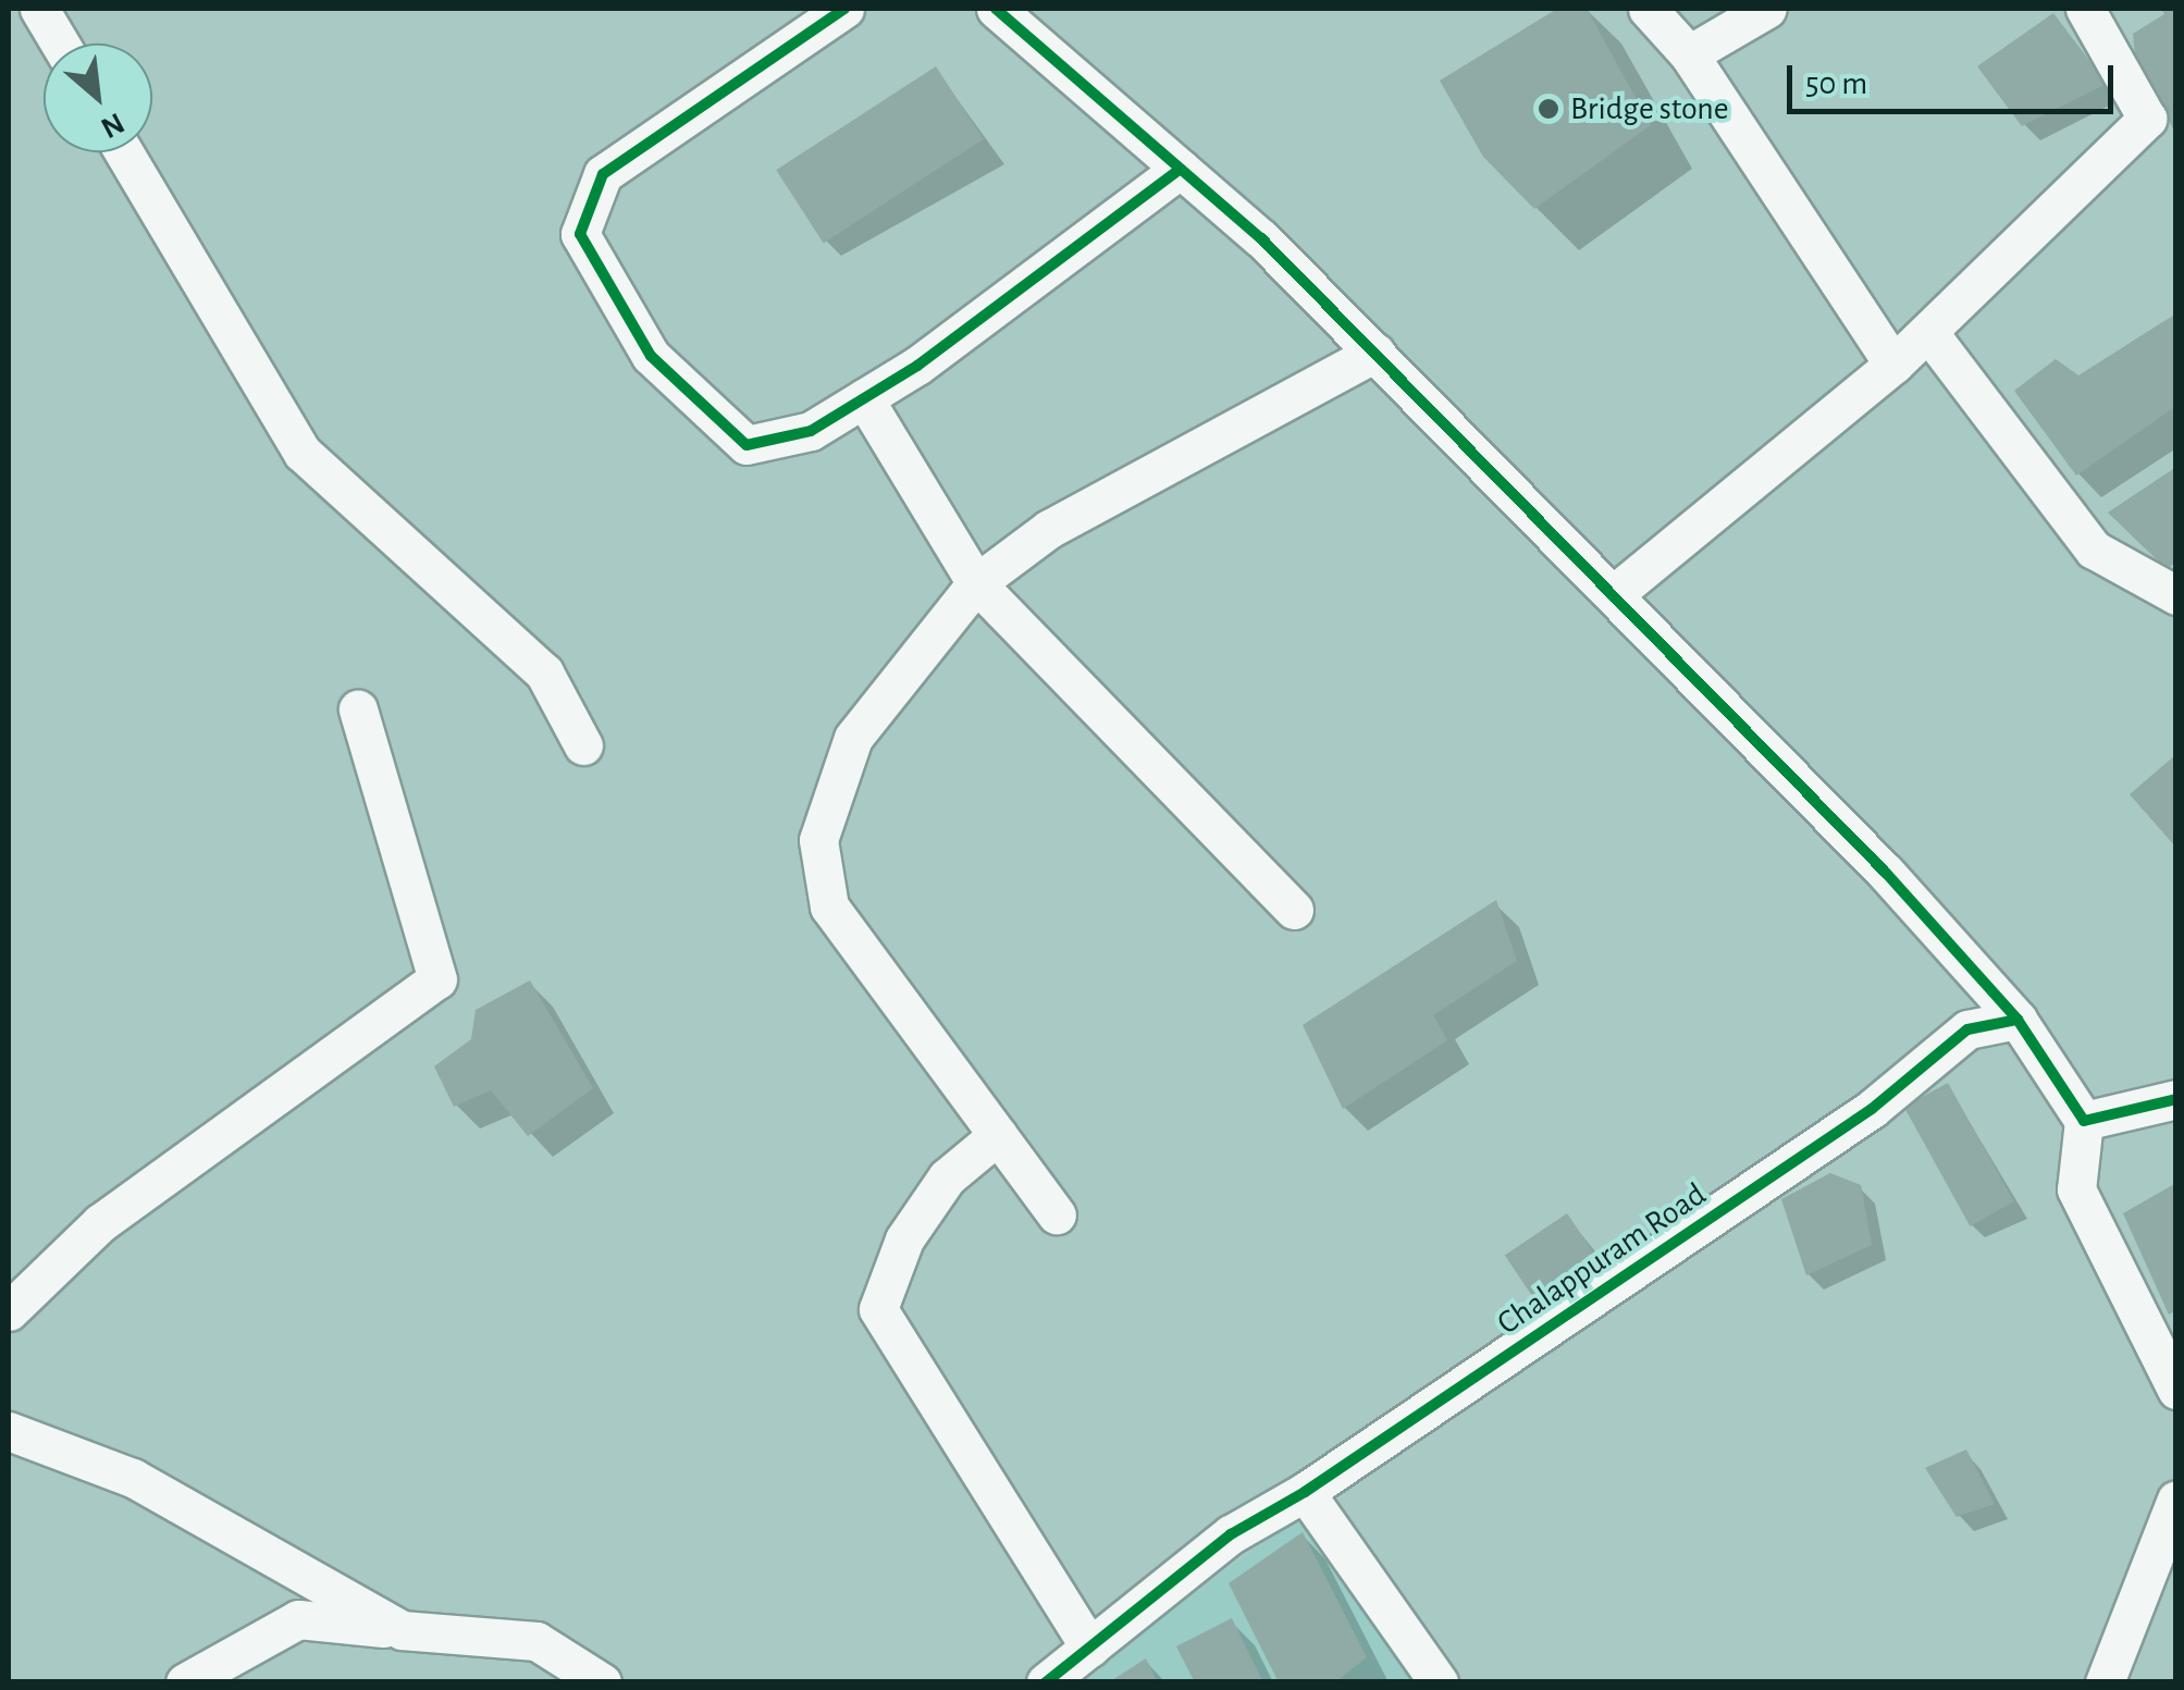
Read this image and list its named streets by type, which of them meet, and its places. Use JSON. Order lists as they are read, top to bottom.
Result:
{
  "streets": {
    "street": ["Chalappuram Road"]
  },
  "places": ["Bridge stone"],
  "scale_bar": "50 m",
  "north": "bottom right"
}
